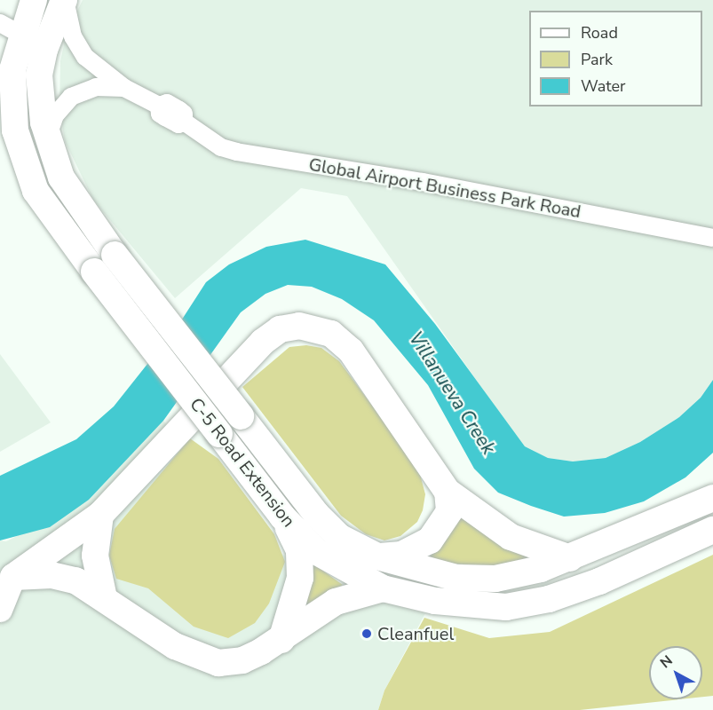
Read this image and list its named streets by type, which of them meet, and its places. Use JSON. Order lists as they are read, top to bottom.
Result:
{
  "streets": {
    "main road": ["C-5 Road Extension"],
    "street": ["Global Airport Business Park Road"]
  },
  "crossings": [
    ["Global Airport Business Park Road", "C-5 Road Extension"]
  ],
  "water": ["Villanueva Creek"],
  "places": ["Cleanfuel"],
  "legend": ["Road", "Park", "Water"],
  "north": "top left"
}
